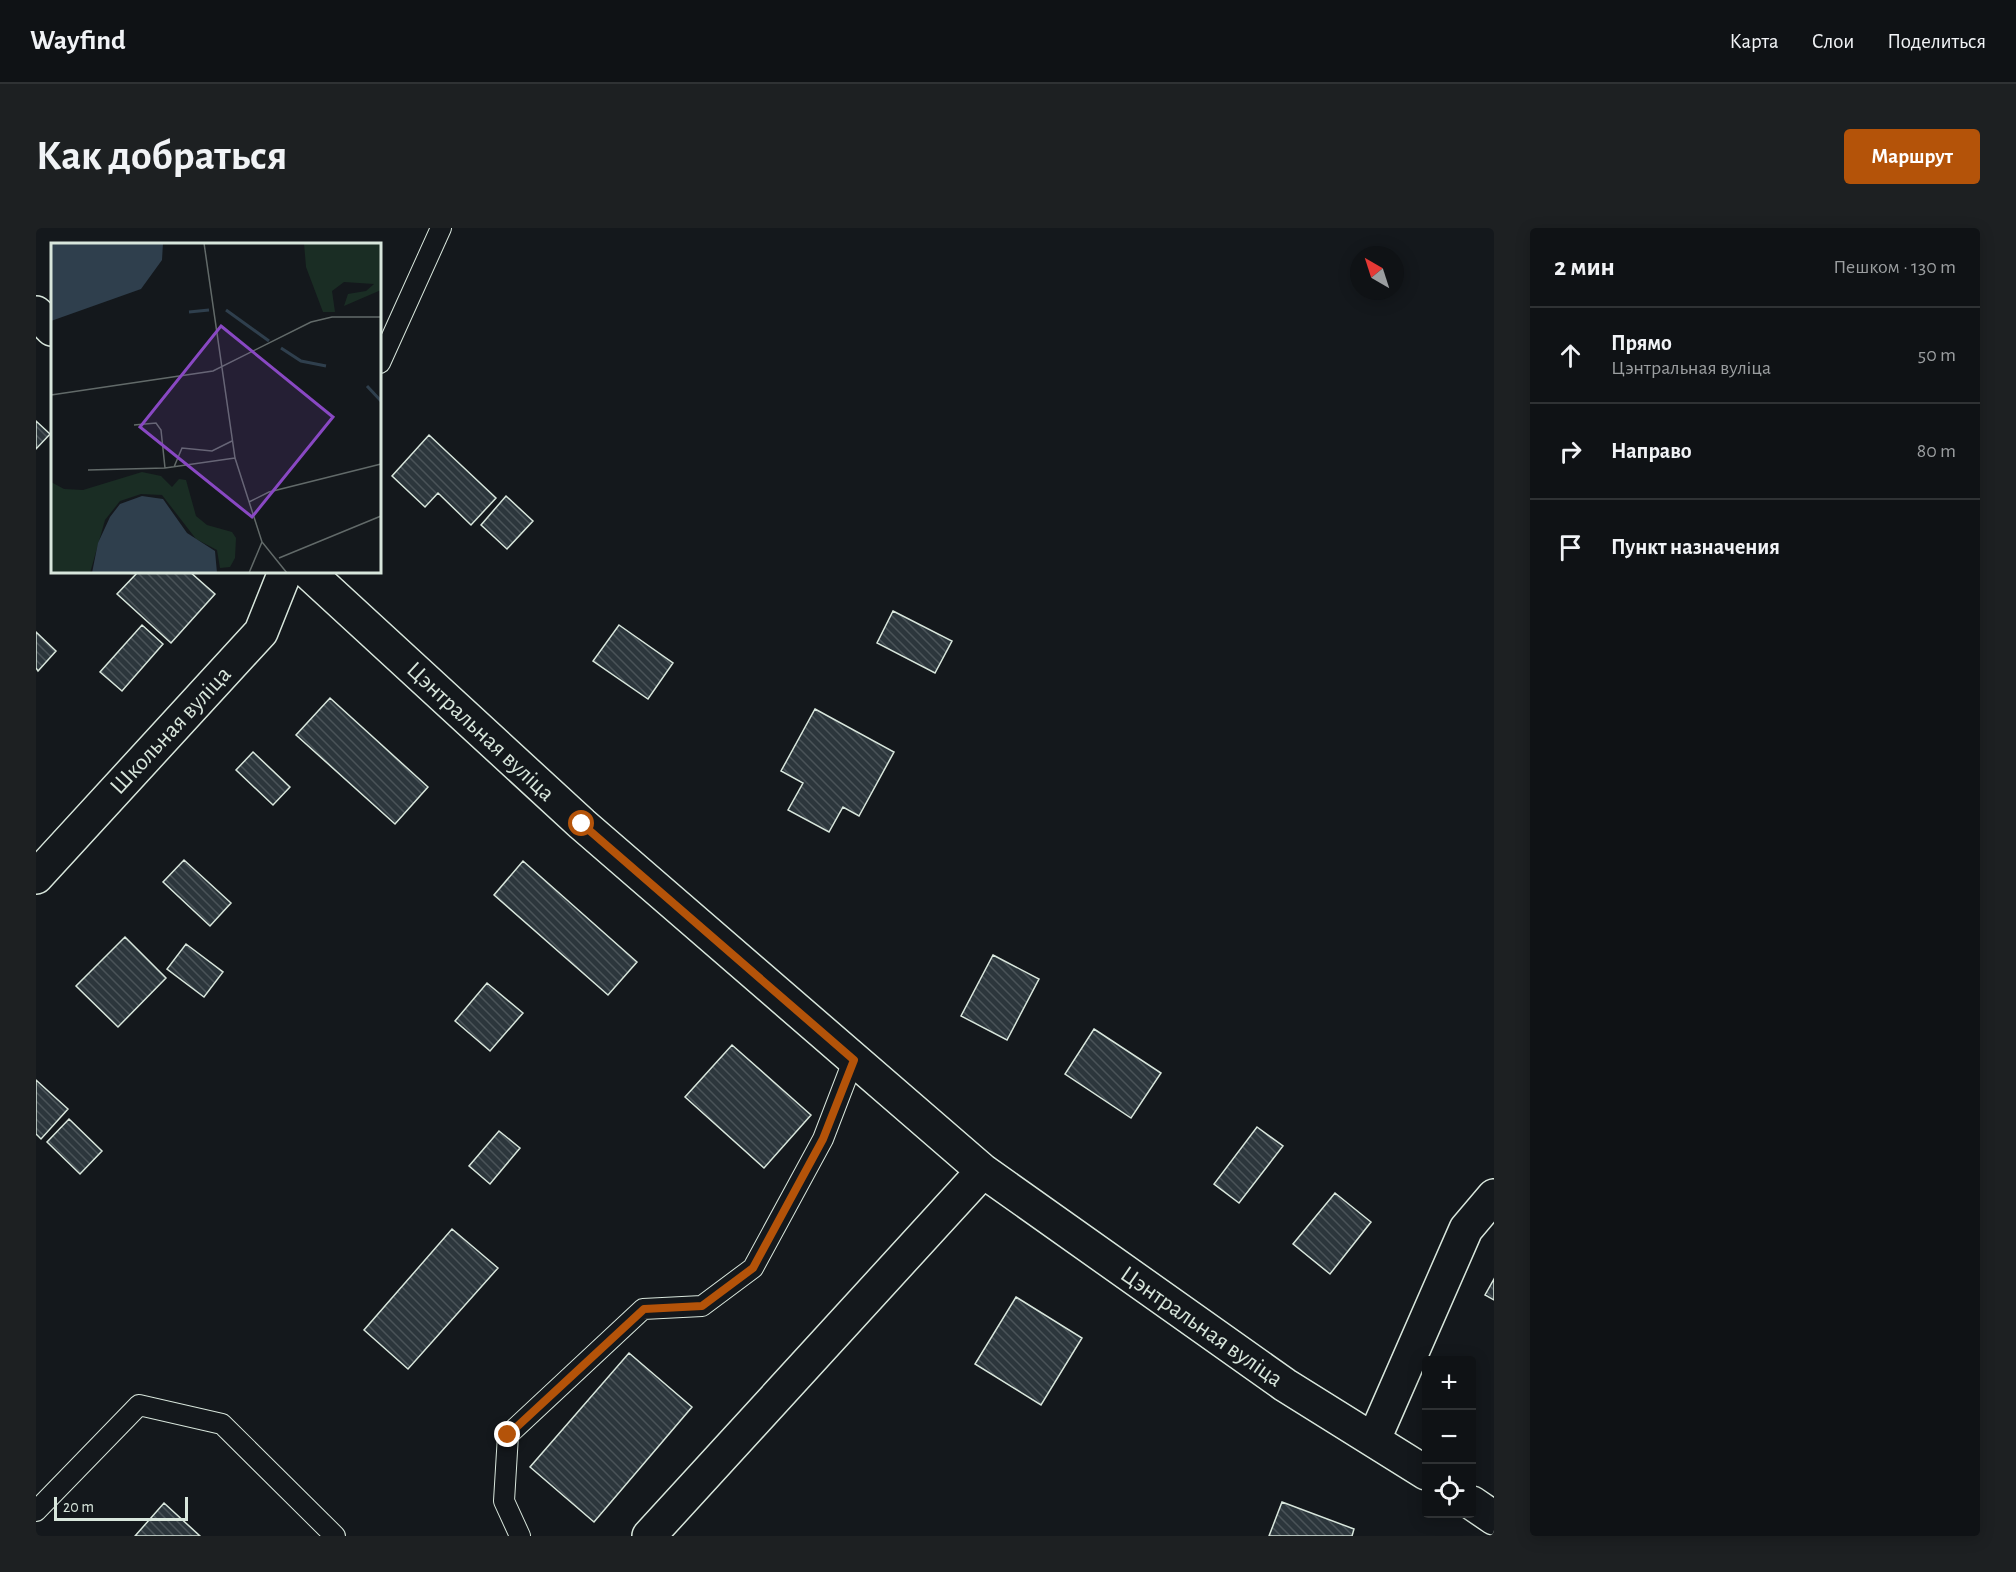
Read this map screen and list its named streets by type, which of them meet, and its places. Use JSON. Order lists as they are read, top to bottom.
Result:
{
  "streets": {
    "street": ["Школьная вуліца", "Цэнтральная вуліца"]
  },
  "scale_bar": "20 m",
  "north": "top left",
  "page": {
    "header": "Wayfind",
    "nav": ["Карта", "Слои", "Поделиться"],
    "buttons": "Маршрут",
    "title": "Как добраться",
    "heading": ["2 мин", "Пешком · 130 m"],
    "list": [
      ["Прямо", "Цэнтральная вуліца", "50 m"],
      ["Направо", "80 m"],
      "Пункт назначения"
    ],
    "map_buttons": ["+", "−"],
    "scale": "20 m"
  }
}
